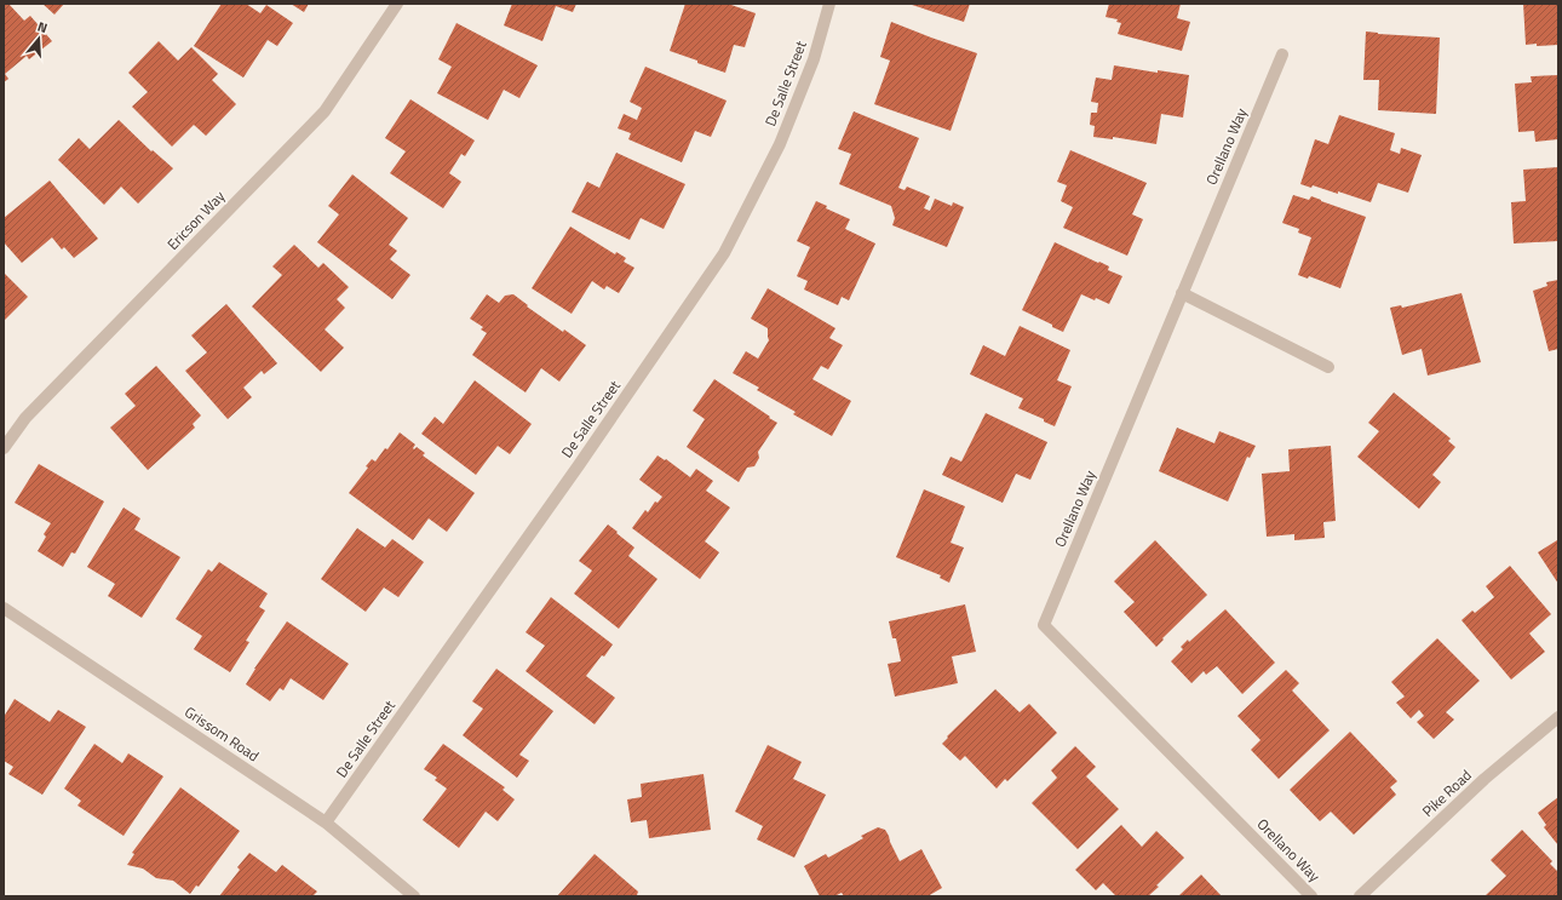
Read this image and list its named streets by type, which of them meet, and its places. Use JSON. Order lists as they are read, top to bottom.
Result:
{
  "streets": {
    "street": [
      "De Salle Street",
      "Orellano Way",
      "Ericson Way",
      "Grissom Road",
      "Pike Road"
    ]
  },
  "crossings": [
    ["De Salle Street", "Grissom Road"]
  ],
  "north": "top"
}
